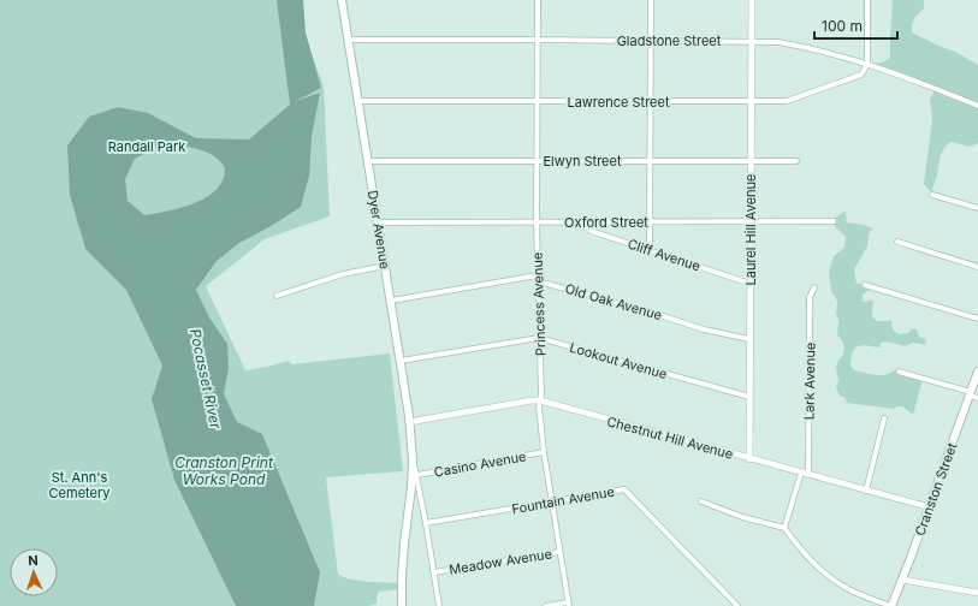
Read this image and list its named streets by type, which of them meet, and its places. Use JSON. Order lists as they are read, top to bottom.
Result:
{
  "streets": {
    "main road": ["Dyer Avenue", "Cranston Street"],
    "street": [
      "Gladstone Street",
      "Lawrence Street",
      "Elwyn Street",
      "Oxford Street",
      "Laurel Hill Avenue",
      "Cliff Avenue",
      "Old Oak Avenue",
      "Princess Avenue",
      "Lookout Avenue",
      "Lark Avenue",
      "Chestnut Hill Avenue",
      "Casino Avenue",
      "Fountain Avenue",
      "Meadow Avenue"
    ]
  },
  "crossings": [
    ["Gladstone Street", "Lawrence Street"],
    ["Gladstone Street", "Dyer Avenue"],
    ["Gladstone Street", "Laurel Hill Avenue"],
    ["Gladstone Street", "Princess Avenue"],
    ["Lawrence Street", "Dyer Avenue"],
    ["Lawrence Street", "Laurel Hill Avenue"],
    ["Lawrence Street", "Princess Avenue"],
    ["Elwyn Street", "Dyer Avenue"],
    ["Elwyn Street", "Laurel Hill Avenue"],
    ["Elwyn Street", "Princess Avenue"],
    ["Oxford Street", "Dyer Avenue"],
    ["Oxford Street", "Laurel Hill Avenue"],
    ["Oxford Street", "Cliff Avenue"],
    ["Oxford Street", "Princess Avenue"],
    ["Dyer Avenue", "Old Oak Avenue"],
    ["Dyer Avenue", "Lookout Avenue"],
    ["Dyer Avenue", "Chestnut Hill Avenue"],
    ["Dyer Avenue", "Casino Avenue"],
    ["Dyer Avenue", "Fountain Avenue"],
    ["Dyer Avenue", "Meadow Avenue"],
    ["Laurel Hill Avenue", "Cliff Avenue"],
    ["Laurel Hill Avenue", "Old Oak Avenue"],
    ["Laurel Hill Avenue", "Lookout Avenue"],
    ["Laurel Hill Avenue", "Chestnut Hill Avenue"],
    ["Old Oak Avenue", "Princess Avenue"],
    ["Princess Avenue", "Lookout Avenue"],
    ["Princess Avenue", "Chestnut Hill Avenue"],
    ["Princess Avenue", "Casino Avenue"],
    ["Princess Avenue", "Fountain Avenue"],
    ["Princess Avenue", "Meadow Avenue"],
    ["Lark Avenue", "Chestnut Hill Avenue"],
    ["Chestnut Hill Avenue", "Cranston Street"],
    ["Fountain Avenue", "Meadow Avenue"]
  ],
  "water": ["Pocasset River", "Cranston Print Works Pond"],
  "parks": ["Randall Park", "St. Ann's Cemetery"],
  "scale_bar": "100 m",
  "north": "top"
}
